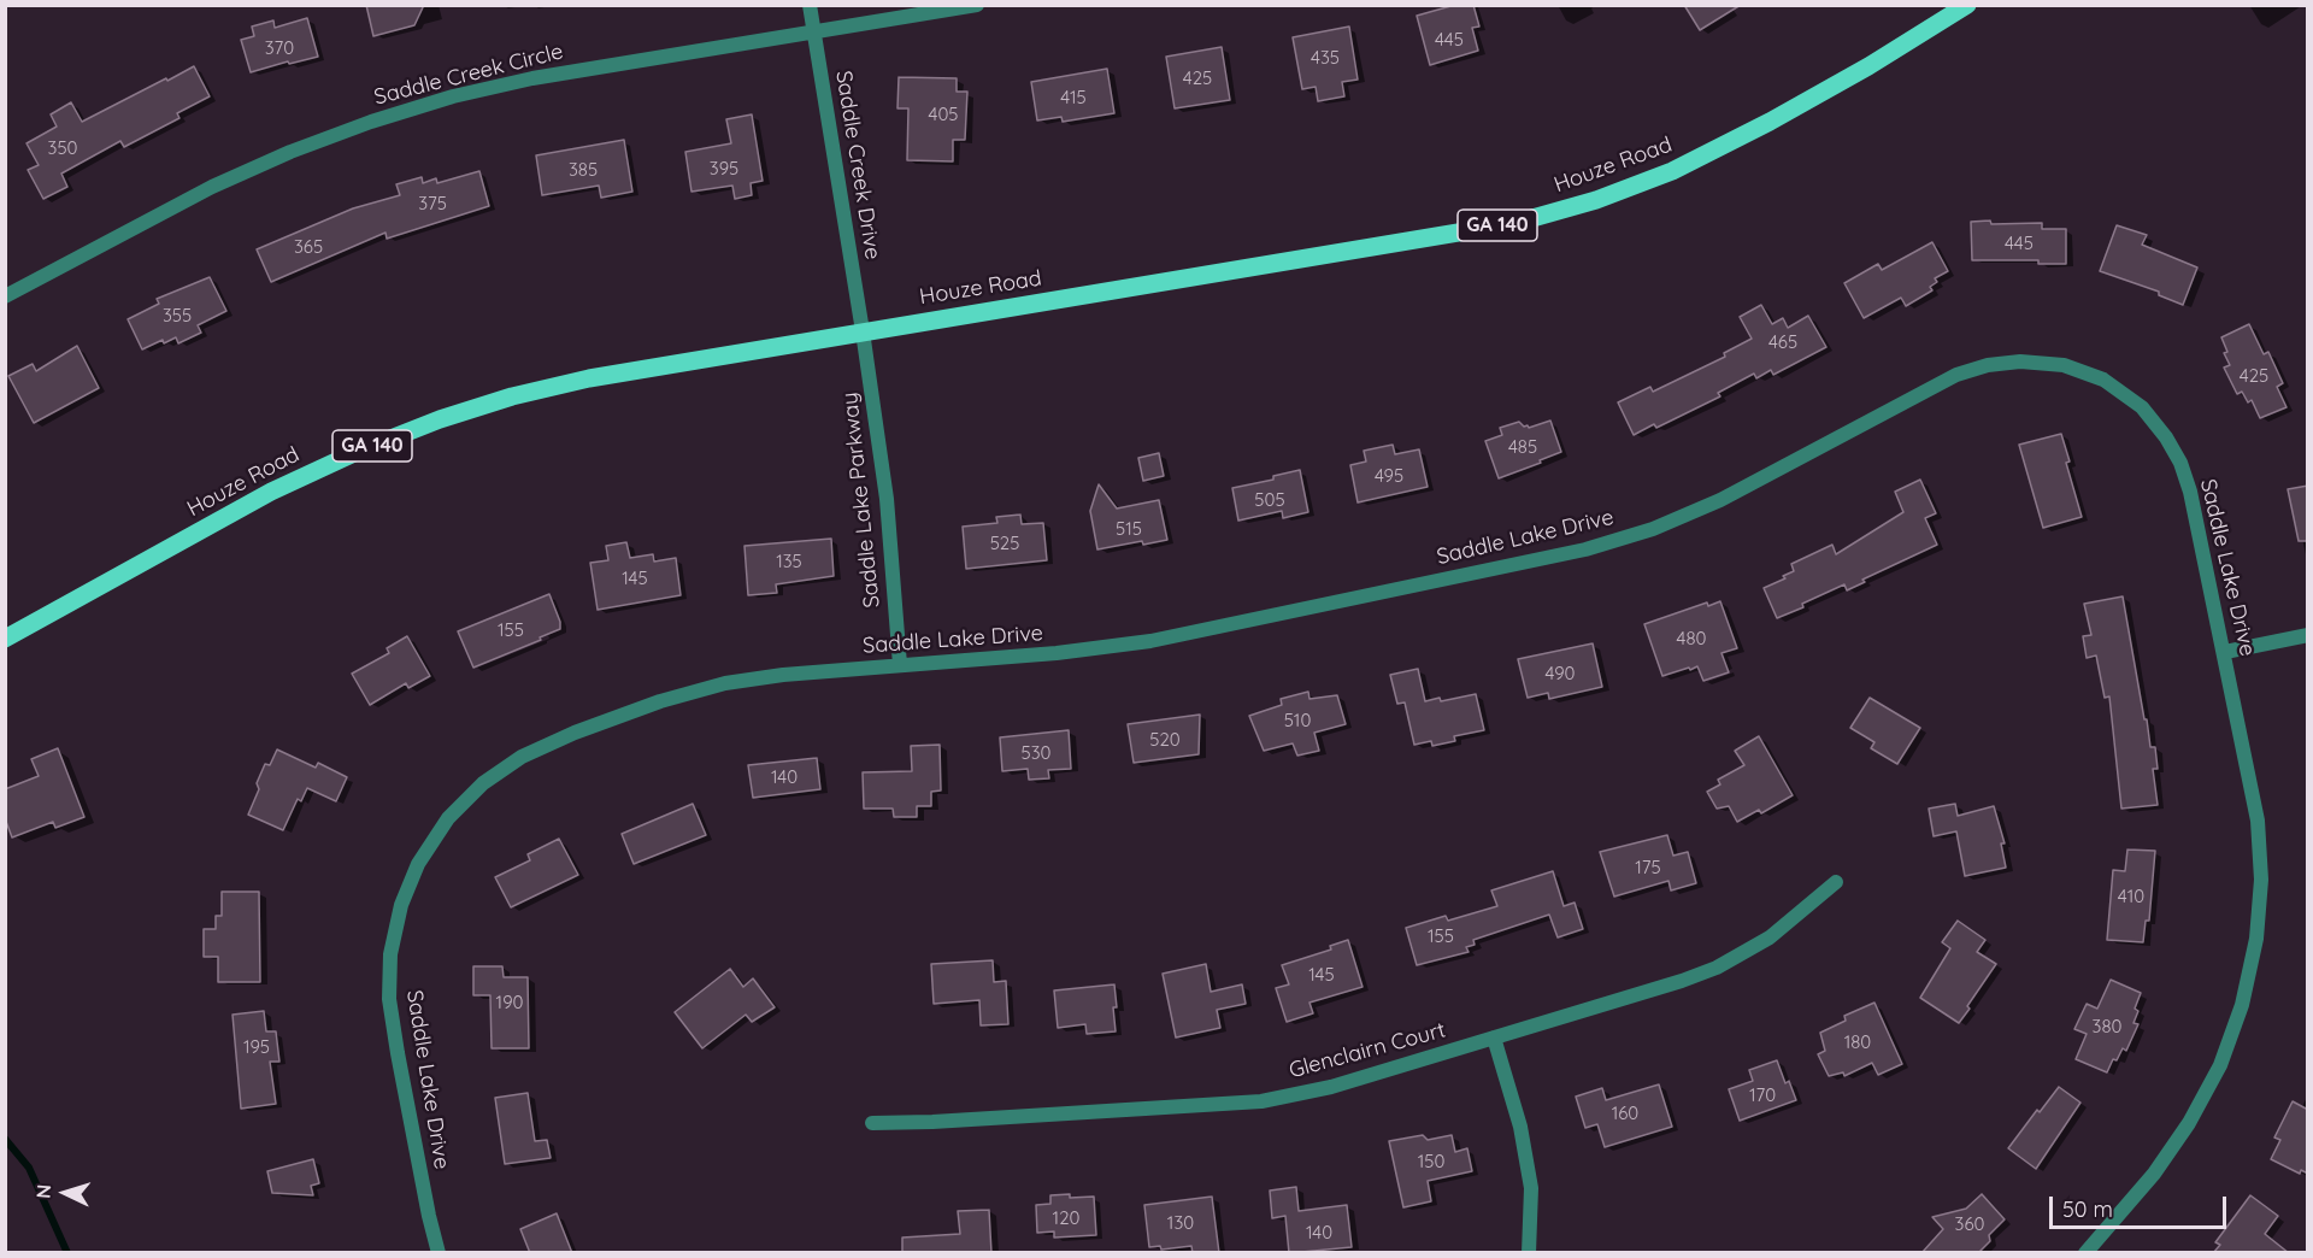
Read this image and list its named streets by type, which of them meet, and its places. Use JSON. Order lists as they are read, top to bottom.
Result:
{
  "streets": {
    "main road": ["Houze Road", "GA 140"],
    "street": [
      "Saddle Creek Circle",
      "Saddle Creek Drive",
      "Saddle Lake Parkway",
      "Saddle Lake Drive",
      "Glenclairn Court"
    ]
  },
  "crossings": [
    ["Saddle Creek Circle", "Saddle Creek Drive"],
    ["Saddle Creek Drive", "Houze Road"],
    ["Saddle Creek Drive", "Saddle Lake Parkway"],
    ["Houze Road", "Saddle Lake Parkway"],
    ["Saddle Lake Parkway", "Saddle Lake Drive"]
  ],
  "house_numbers": [
    "445",
    "370",
    "435",
    "425",
    "415",
    "405",
    "350",
    "395",
    "385",
    "375",
    "445",
    "365",
    "355",
    "465",
    "425",
    "485",
    "495",
    "505",
    "515",
    "525",
    "135",
    "145",
    "155",
    "480",
    "490",
    "510",
    "520",
    "530",
    "140",
    "175",
    "410",
    "155",
    "145",
    "190",
    "380",
    "180",
    "195",
    "170",
    "160",
    "150",
    "120",
    "130",
    "360",
    "140"
  ],
  "scale_bar": "50 m",
  "north": "left"
}
